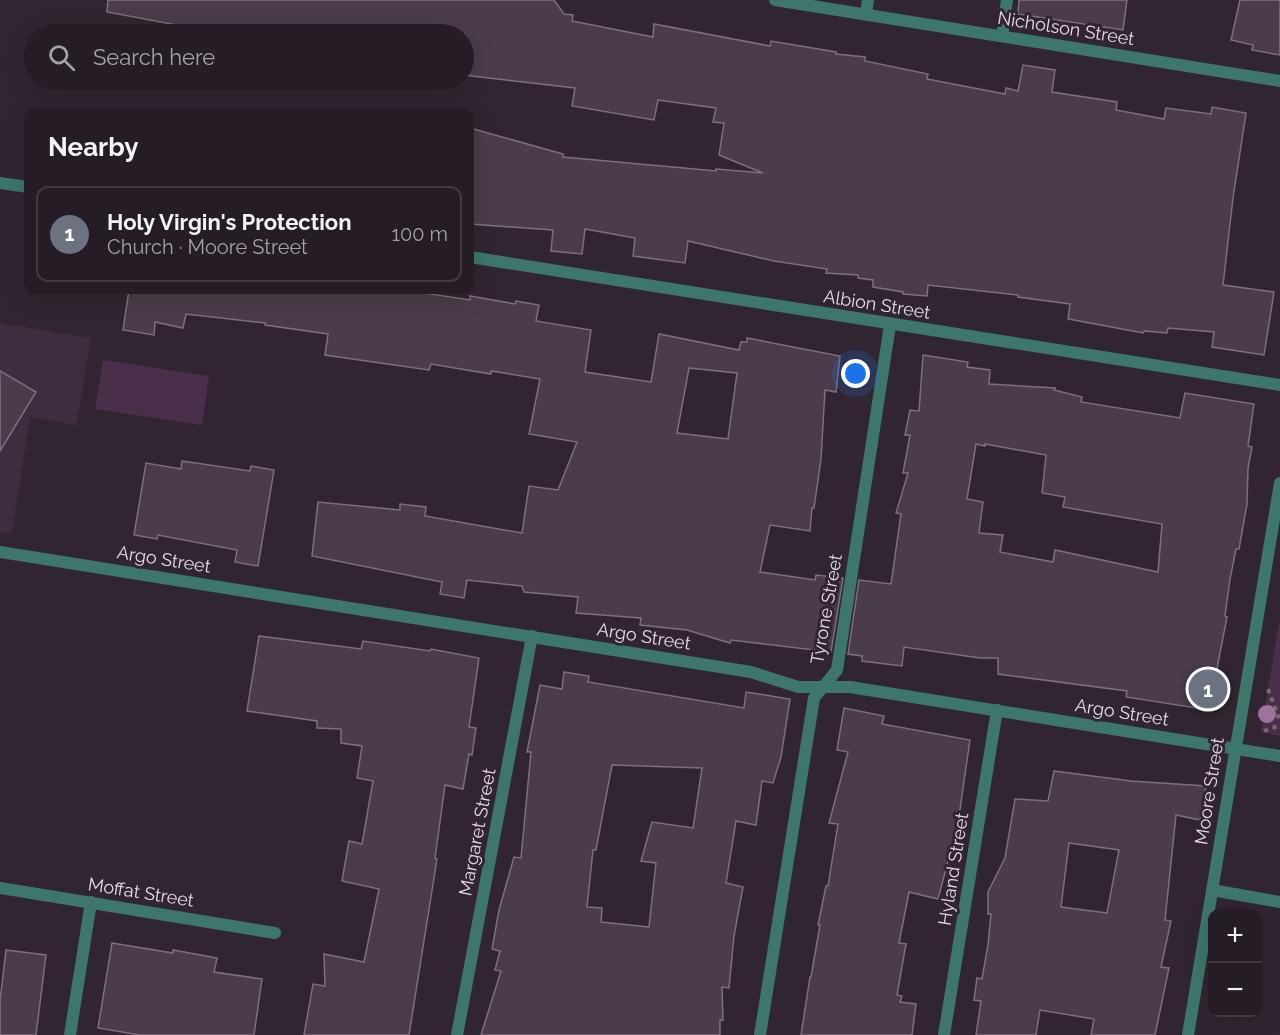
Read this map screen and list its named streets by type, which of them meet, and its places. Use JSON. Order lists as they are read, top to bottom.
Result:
{
  "streets": {
    "street": [
      "Nicholson Street",
      "Albion Street",
      "Argo Street",
      "Tyrone Street",
      "Moore Street",
      "Margaret Street",
      "Hyland Street",
      "Moffat Street"
    ]
  },
  "crossings": [
    ["Albion Street", "Tyrone Street"],
    ["Argo Street", "Tyrone Street"],
    ["Argo Street", "Moore Street"],
    ["Argo Street", "Margaret Street"],
    ["Argo Street", "Hyland Street"]
  ],
  "page": {
    "search": "Search here",
    "heading": "Nearby",
    "list": [
      {
        "mark": "1",
        "name": "Holy Virgin's Protection",
        "note": "Church · Moore Street",
        "value": "100 m"
      }
    ],
    "pins": "1",
    "map_buttons": ["+", "−"]
  }
}
